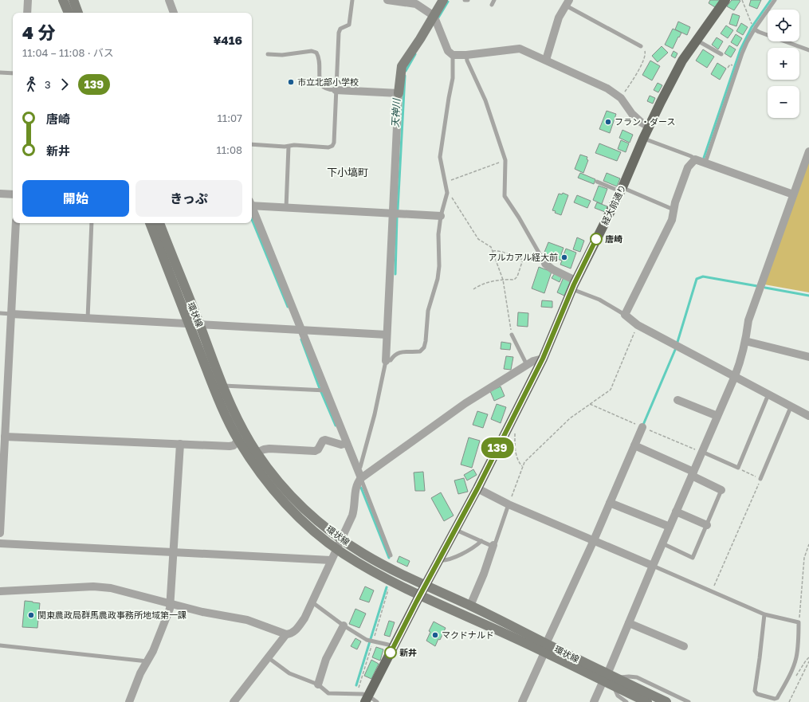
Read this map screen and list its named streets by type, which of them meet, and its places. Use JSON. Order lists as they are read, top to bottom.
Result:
{
  "streets": {
    "main road": ["経大前通り"],
    "street": ["環状線"]
  },
  "crossings": [
    ["経大前通り", "環状線"]
  ],
  "districts": ["下小塙町"],
  "water": ["天神川"],
  "places": [
    "市立北部小学校",
    "フラン・ダース",
    "唐崎",
    "アルカアル経大前",
    "関東農政局群馬農政事務所地域第一課",
    "マクドナルド",
    "新井"
  ],
  "lines": ["bus line 139"],
  "page": {
    "on_map": "139",
    "map_buttons": ["+", "−"],
    "heading": ["4 分", "11:04 – 11:08 · バス", "¥416"],
    "legs": ["3", "139"],
    "list": [
      {
        "name": "唐崎",
        "value": "11:07"
      },
      {
        "name": "新井",
        "value": "11:08"
      }
    ],
    "buttons": ["開始", "きっぷ"]
  }
}
